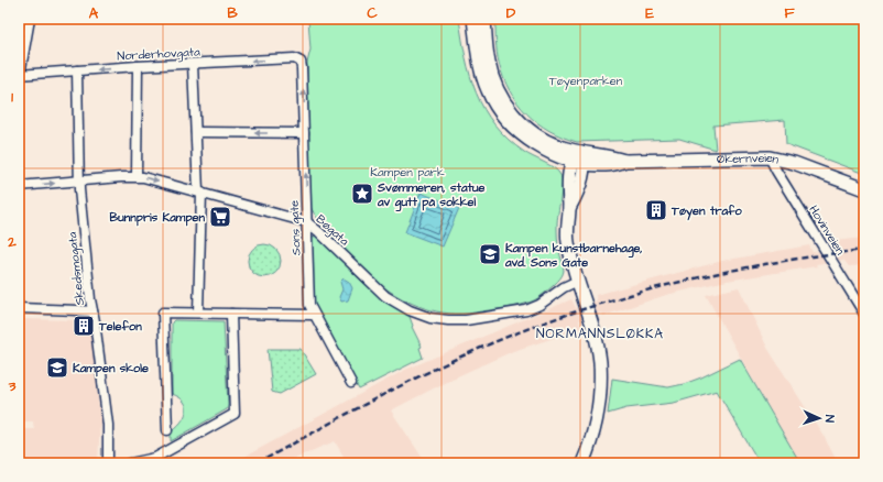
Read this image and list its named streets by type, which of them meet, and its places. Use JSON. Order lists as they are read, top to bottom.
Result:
{
  "streets": {
    "main road": ["Økernveien"],
    "street": [
      "Norderhovgata",
      "Sons gate",
      "Bøgata",
      "Hovinveien",
      "Skedsmogata"
    ]
  },
  "crossings": [
    ["Norderhovgata", "Sons gate"],
    ["Norderhovgata", "Skedsmogata"],
    ["Økernveien", "Hovinveien"],
    ["Sons gate", "Bøgata"],
    ["Bøgata", "Skedsmogata"]
  ],
  "one_way": ["Sons gate"],
  "districts": ["NORMANNSLØKKA"],
  "parks": ["Tøyenparken", "Kampen park"],
  "places": {
    "place": ["Svømmeren, statue av gutt på sokkel"],
    "building": ["Tøyen trafo", "Telefon"],
    "supermarket": ["Bunnpris Kampen"],
    "school or university": ["Kampen kunstbarnehage, avd. Sons Gate", "Kampen skole"]
  },
  "north": "right",
  "grid": {
    "columns": [
      "A",
      "B",
      "C",
      "D",
      "E",
      "F"
    ],
    "rows": ["1", "2", "3"]
  }
}
